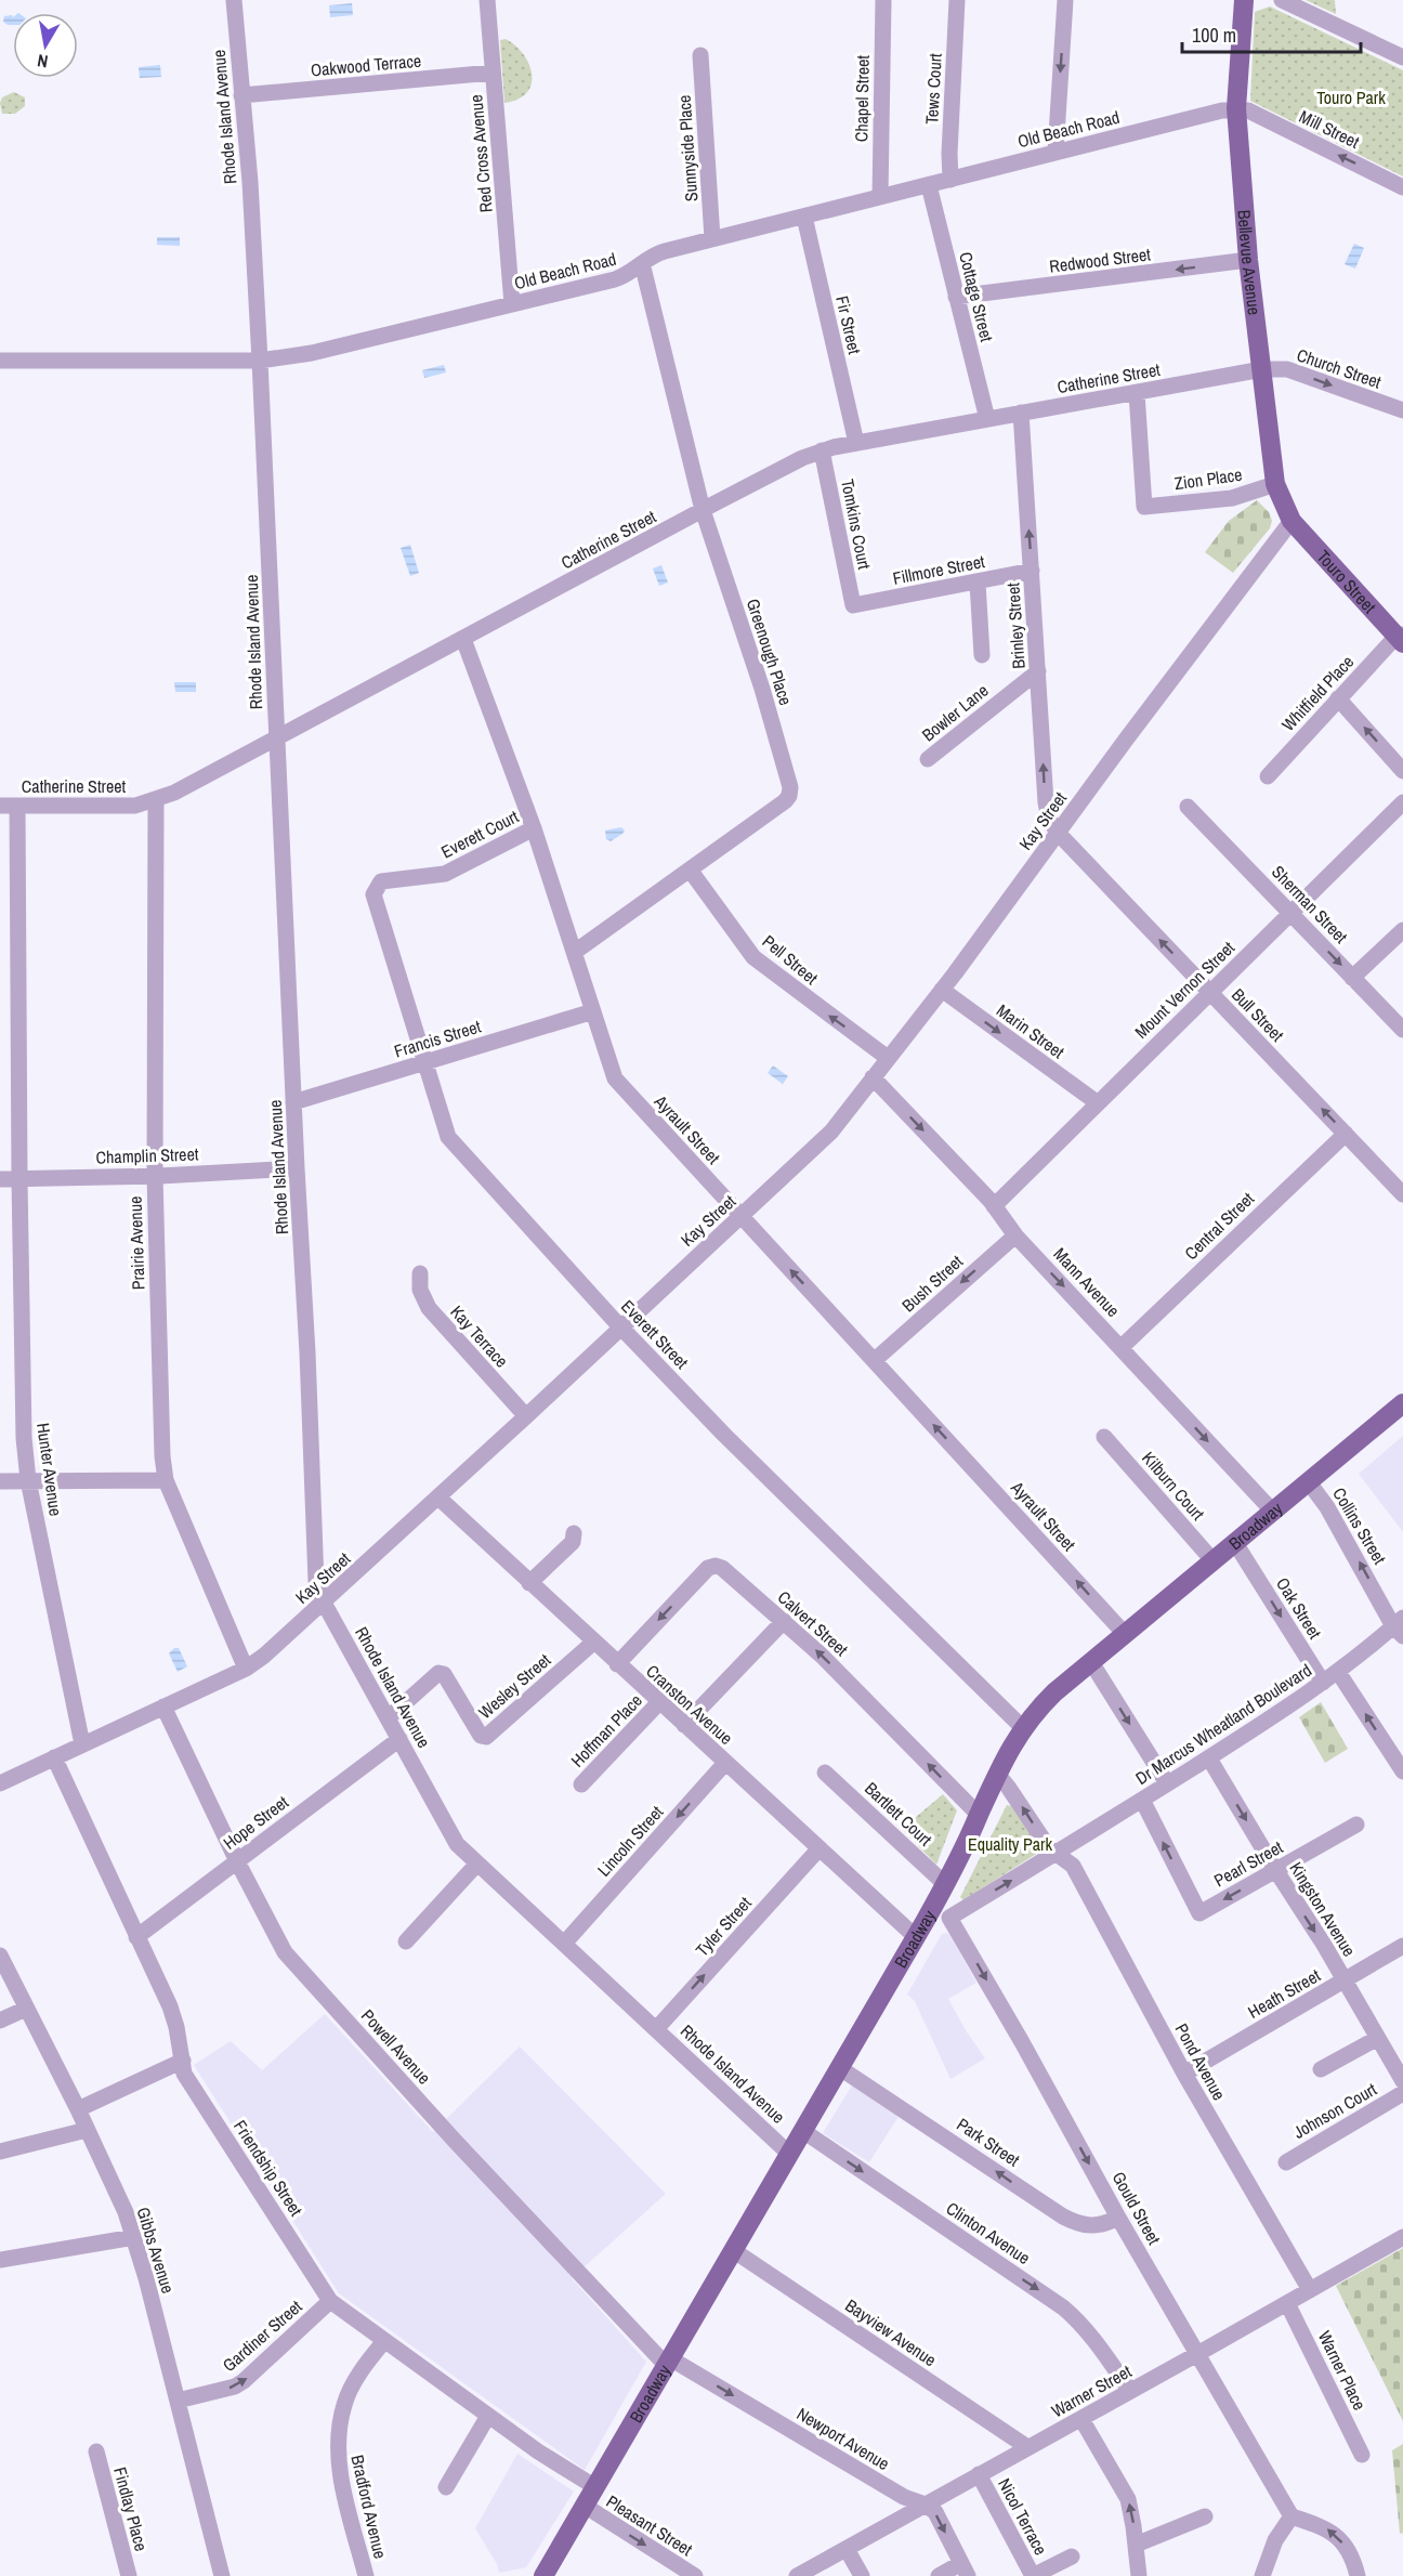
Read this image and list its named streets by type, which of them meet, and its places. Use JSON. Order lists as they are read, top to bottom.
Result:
{
  "streets": {
    "main road": ["Bellevue Avenue", "Touro Street", "Broadway"],
    "street": [
      "Oakwood Terrace",
      "Tews Court",
      "Chapel Street",
      "Rhode Island Avenue",
      "Old Beach Road",
      "Mill Street",
      "Sunnyside Place",
      "Red Cross Avenue",
      "Redwood Street",
      "Cottage Street",
      "Fir Street",
      "Church Street",
      "Catherine Street",
      "Zion Place",
      "Tomkins Court",
      "Fillmore Street",
      "Brinley Street",
      "Greenough Place",
      "Whitfield Place",
      "Bowler Lane",
      "Kay Street",
      "Everett Court",
      "Sherman Street",
      "Pell Street",
      "Mount Vernon Street",
      "Bull Street",
      "Marin Street",
      "Francis Street",
      "Ayrault Street",
      "Champlin Street",
      "Central Street",
      "Prairie Avenue",
      "Mann Avenue",
      "Bush Street",
      "Everett Street",
      "Kay Terrace",
      "Hunter Avenue",
      "Kilburn Court",
      "Collins Street",
      "Oak Street",
      "Calvert Street",
      "Wesley Street",
      "Cranston Avenue",
      "Dr Marcus Wheatland Boulevard",
      "Hoffman Place",
      "Bartlett Court",
      "Hope Street",
      "Lincoln Street",
      "Pearl Street",
      "Kingston Avenue",
      "Tyler Street",
      "Heath Street",
      "Powell Avenue",
      "Pond Avenue",
      "Johnson Court",
      "Park Street",
      "Friendship Street",
      "Gould Street",
      "Clinton Avenue",
      "Gibbs Avenue",
      "Bayview Avenue",
      "Gardiner Street",
      "Warner Place",
      "Warner Street",
      "Newport Avenue",
      "Bradford Avenue",
      "Findlay Place",
      "Nicol Terrace",
      "Pleasant Street"
    ]
  },
  "crossings": [
    ["Oakwood Terrace", "Rhode Island Avenue"],
    ["Oakwood Terrace", "Red Cross Avenue"],
    ["Tews Court", "Old Beach Road"],
    ["Chapel Street", "Old Beach Road"],
    ["Rhode Island Avenue", "Old Beach Road"],
    ["Rhode Island Avenue", "Catherine Street"],
    ["Rhode Island Avenue", "Kay Street"],
    ["Rhode Island Avenue", "Francis Street"],
    ["Rhode Island Avenue", "Champlin Street"],
    ["Rhode Island Avenue", "Broadway"],
    ["Rhode Island Avenue", "Wesley Street"],
    ["Rhode Island Avenue", "Hope Street"],
    ["Rhode Island Avenue", "Lincoln Street"],
    ["Rhode Island Avenue", "Tyler Street"],
    ["Old Beach Road", "Mill Street"],
    ["Old Beach Road", "Sunnyside Place"],
    ["Old Beach Road", "Red Cross Avenue"],
    ["Old Beach Road", "Bellevue Avenue"],
    ["Old Beach Road", "Cottage Street"],
    ["Old Beach Road", "Fir Street"],
    ["Old Beach Road", "Greenough Place"],
    ["Mill Street", "Bellevue Avenue"],
    ["Redwood Street", "Bellevue Avenue"],
    ["Redwood Street", "Cottage Street"],
    ["Bellevue Avenue", "Church Street"],
    ["Bellevue Avenue", "Catherine Street"],
    ["Bellevue Avenue", "Zion Place"],
    ["Bellevue Avenue", "Touro Street"],
    ["Bellevue Avenue", "Kay Street"],
    ["Cottage Street", "Catherine Street"],
    ["Fir Street", "Catherine Street"],
    ["Church Street", "Catherine Street"],
    ["Catherine Street", "Zion Place"],
    ["Catherine Street", "Tomkins Court"],
    ["Catherine Street", "Brinley Street"],
    ["Catherine Street", "Greenough Place"],
    ["Catherine Street", "Ayrault Street"],
    ["Catherine Street", "Prairie Avenue"],
    ["Catherine Street", "Hunter Avenue"],
    ["Tomkins Court", "Fillmore Street"],
    ["Fillmore Street", "Brinley Street"],
    ["Touro Street", "Whitfield Place"],
    ["Touro Street", "Kay Street"],
    ["Brinley Street", "Bowler Lane"],
    ["Brinley Street", "Kay Street"],
    ["Brinley Street", "Bull Street"],
    ["Greenough Place", "Pell Street"],
    ["Greenough Place", "Ayrault Street"],
    ["Kay Street", "Pell Street"],
    ["Kay Street", "Bull Street"],
    ["Kay Street", "Marin Street"],
    ["Kay Street", "Ayrault Street"],
    ["Kay Street", "Prairie Avenue"],
    ["Kay Street", "Mann Avenue"],
    ["Kay Street", "Everett Street"],
    ["Kay Street", "Kay Terrace"],
    ["Kay Street", "Hunter Avenue"],
    ["Kay Street", "Cranston Avenue"],
    ["Kay Street", "Powell Avenue"],
    ["Kay Street", "Friendship Street"],
    ["Everett Court", "Ayrault Street"],
    ["Everett Court", "Everett Street"],
    ["Sherman Street", "Mount Vernon Street"],
    ["Mount Vernon Street", "Bull Street"],
    ["Mount Vernon Street", "Marin Street"],
    ["Mount Vernon Street", "Mann Avenue"],
    ["Bull Street", "Central Street"],
    ["Francis Street", "Ayrault Street"],
    ["Francis Street", "Everett Street"],
    ["Ayrault Street", "Bush Street"],
    ["Ayrault Street", "Broadway"],
    ["Champlin Street", "Prairie Avenue"],
    ["Champlin Street", "Hunter Avenue"],
    ["Central Street", "Mann Avenue"],
    ["Mann Avenue", "Bush Street"],
    ["Mann Avenue", "Broadway"],
    ["Everett Street", "Broadway"],
    ["Kilburn Court", "Broadway"],
    ["Collins Street", "Broadway"],
    ["Collins Street", "Dr Marcus Wheatland Boulevard"],
    ["Broadway", "Oak Street"],
    ["Broadway", "Calvert Street"],
    ["Broadway", "Cranston Avenue"],
    ["Broadway", "Dr Marcus Wheatland Boulevard"],
    ["Broadway", "Bartlett Court"],
    ["Broadway", "Powell Avenue"],
    ["Broadway", "Pond Avenue"],
    ["Broadway", "Park Street"],
    ["Broadway", "Friendship Street"],
    ["Broadway", "Gould Street"],
    ["Broadway", "Clinton Avenue"],
    ["Broadway", "Bayview Avenue"],
    ["Broadway", "Newport Avenue"],
    ["Broadway", "Pleasant Street"],
    ["Oak Street", "Dr Marcus Wheatland Boulevard"],
    ["Calvert Street", "Cranston Avenue"],
    ["Wesley Street", "Cranston Avenue"],
    ["Cranston Avenue", "Hoffman Place"],
    ["Cranston Avenue", "Lincoln Street"],
    ["Cranston Avenue", "Tyler Street"],
    ["Dr Marcus Wheatland Boulevard", "Pearl Street"],
    ["Dr Marcus Wheatland Boulevard", "Kingston Avenue"],
    ["Dr Marcus Wheatland Boulevard", "Pond Avenue"],
    ["Dr Marcus Wheatland Boulevard", "Gould Street"],
    ["Hope Street", "Powell Avenue"],
    ["Hope Street", "Friendship Street"],
    ["Pearl Street", "Kingston Avenue"],
    ["Kingston Avenue", "Heath Street"],
    ["Heath Street", "Pond Avenue"],
    ["Powell Avenue", "Newport Avenue"],
    ["Pond Avenue", "Warner Street"],
    ["Park Street", "Gould Street"],
    ["Friendship Street", "Gardiner Street"],
    ["Friendship Street", "Bradford Avenue"],
    ["Gould Street", "Warner Street"],
    ["Clinton Avenue", "Warner Street"],
    ["Gibbs Avenue", "Gardiner Street"],
    ["Bayview Avenue", "Warner Street"],
    ["Warner Place", "Warner Street"],
    ["Warner Street", "Newport Avenue"],
    ["Warner Street", "Nicol Terrace"]
  ],
  "one_way": [
    "Redwood Street",
    "Church Street",
    "Brinley Street",
    "Pell Street",
    "Bull Street",
    "Marin Street",
    "Ayrault Street",
    "Mann Avenue",
    "Bush Street",
    "Collins Street",
    "Oak Street",
    "Lincoln Street",
    "Kingston Avenue",
    "Tyler Street",
    "Park Street",
    "Gould Street",
    "Clinton Avenue",
    "Gardiner Street",
    "Newport Avenue",
    "Pleasant Street"
  ],
  "parks": ["Touro Park", "Equality Park"],
  "scale_bar": "100 m",
  "north": "bottom"
}
